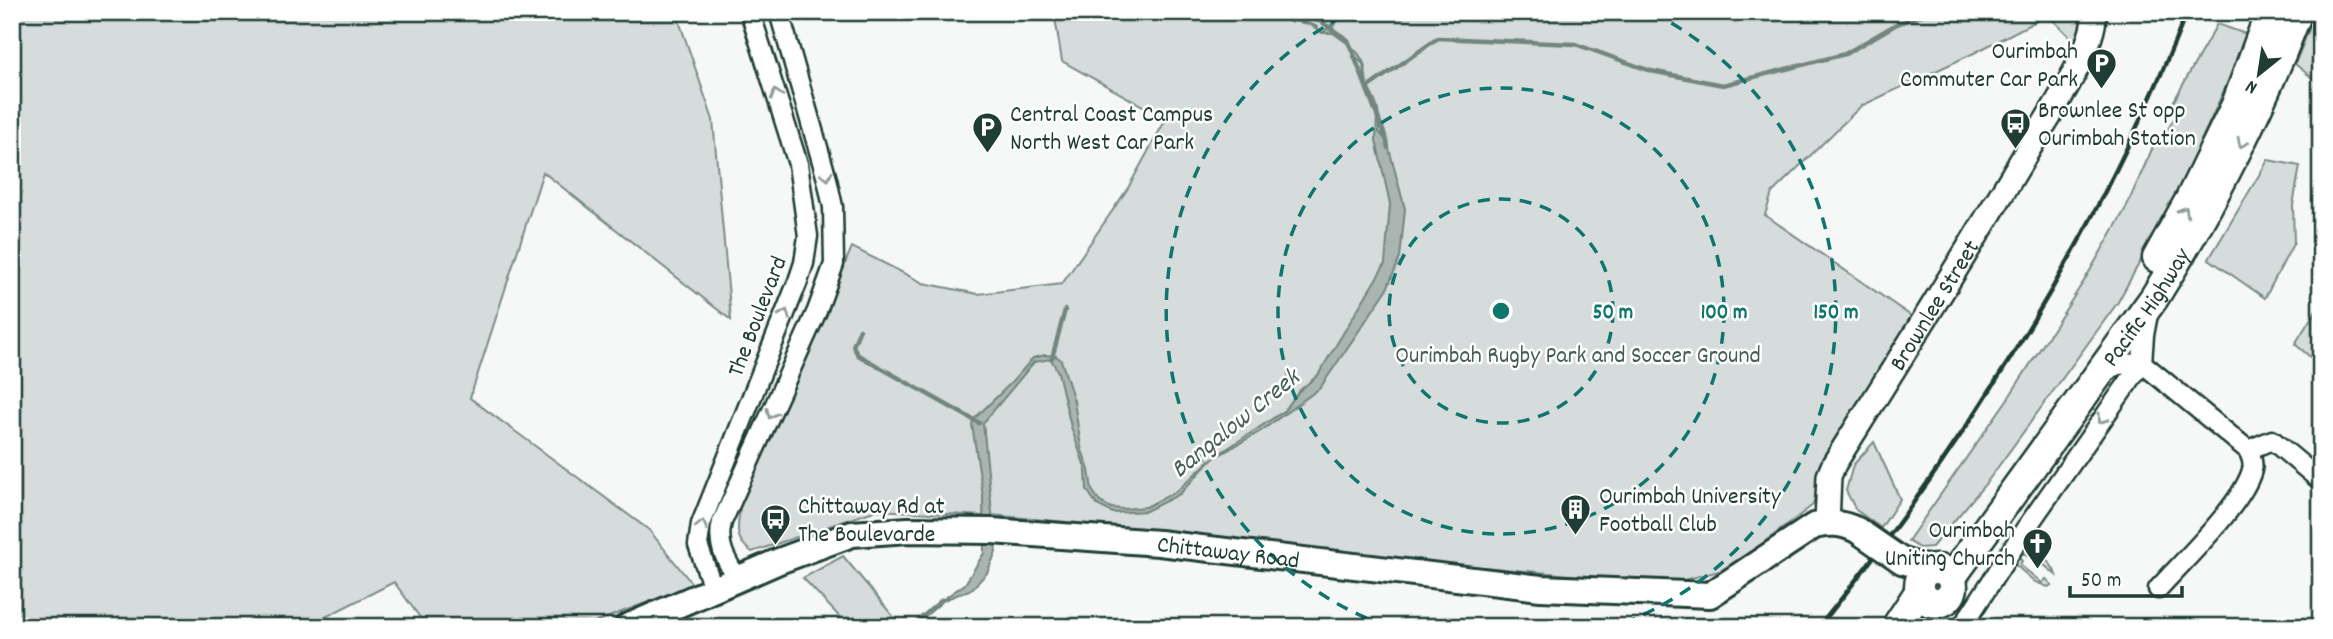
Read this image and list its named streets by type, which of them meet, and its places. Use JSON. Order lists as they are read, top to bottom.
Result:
{
  "streets": {
    "main road": ["Pacific Highway", "Chittaway Road"],
    "street": ["Brownlee Street", "The Boulevard"]
  },
  "crossings": [
    ["Brownlee Street", "Chittaway Road"],
    ["The Boulevard", "Chittaway Road"]
  ],
  "water": ["Bangalow Creek"],
  "parks": ["Ourimbah Rugby Park and Soccer Ground"],
  "places": {
    "parking": ["Ourimbah Commuter Car Park", "Central Coast Campus North West Car Park"],
    "bus stop": ["Brownlee St opp Ourimbah Station", "Chittaway Rd at The Boulevarde"],
    "building": ["Ourimbah University Football Club"],
    "church": ["Ourimbah Uniting Church"]
  },
  "scale_bar": "50 m",
  "north": "bottom left",
  "rings": ["50 m", "100 m", "150 m"]
}
